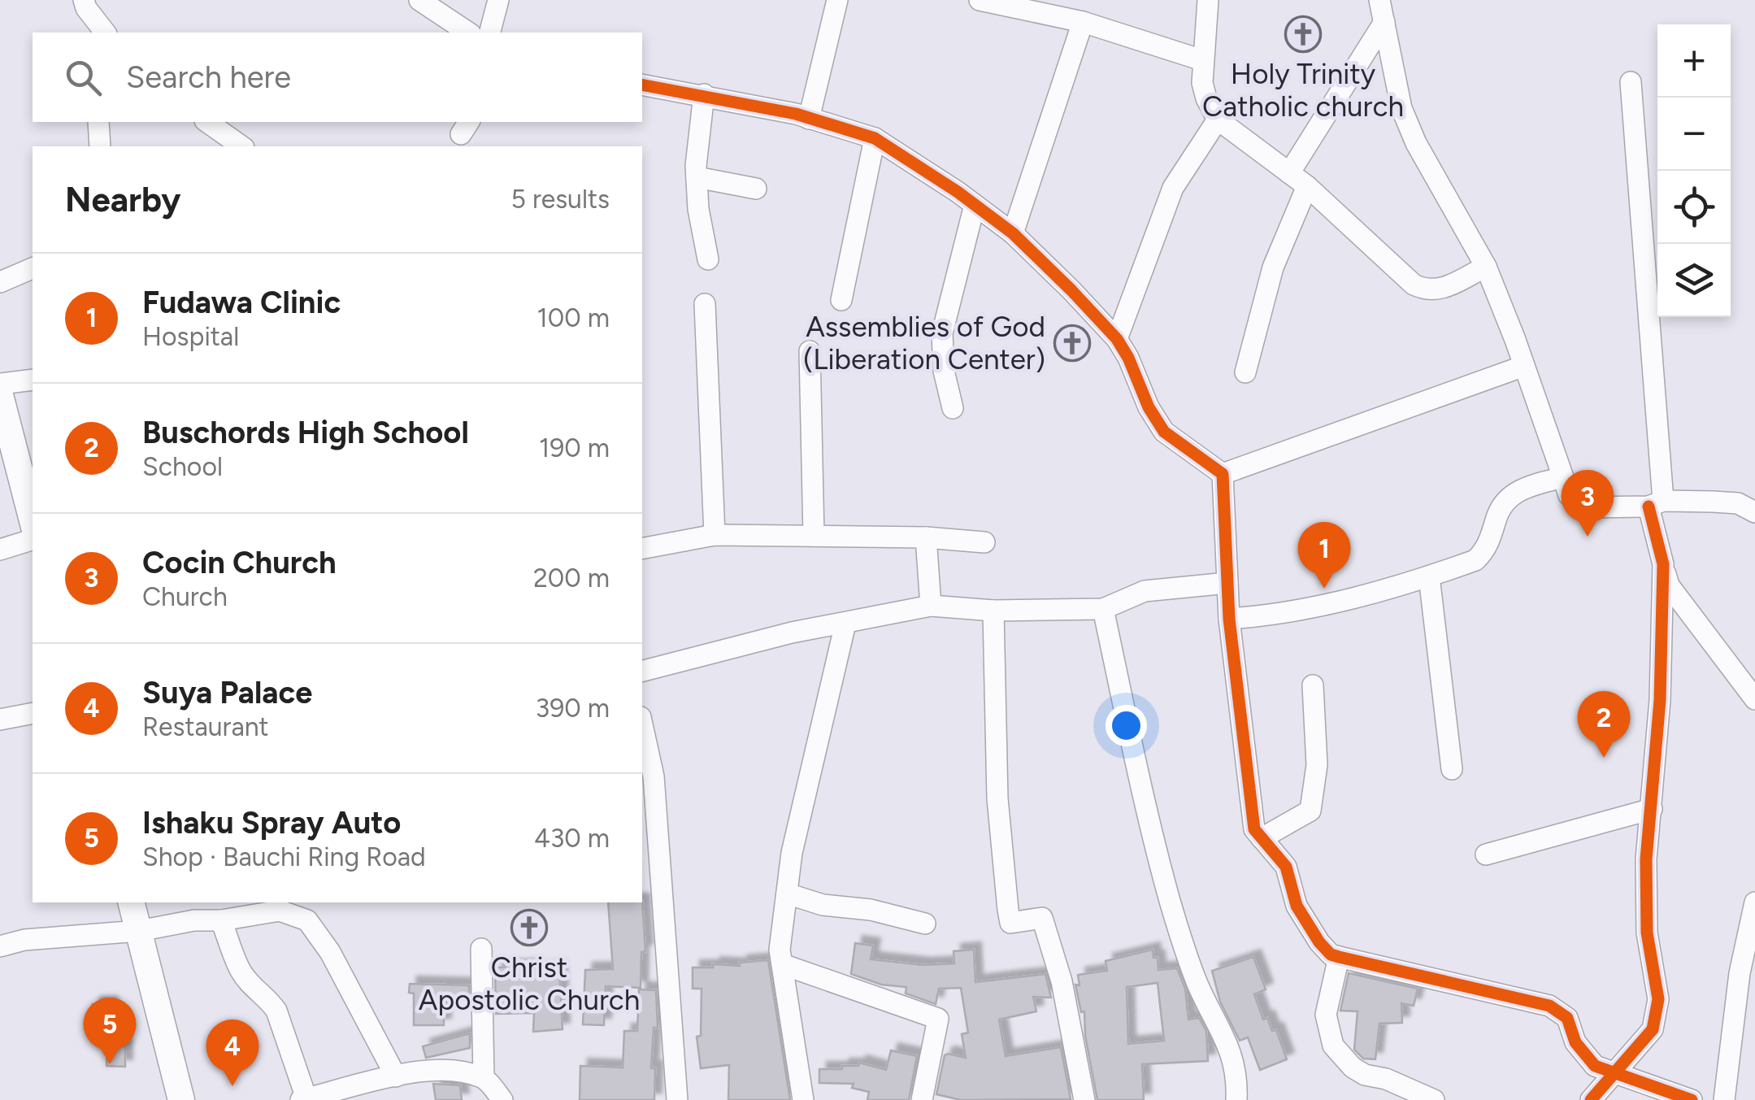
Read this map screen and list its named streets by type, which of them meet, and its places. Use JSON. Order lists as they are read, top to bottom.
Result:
{
  "places": {
    "church": ["Holy Trinity Catholic church", "Assemblies of God (Liberation Center)", "Christ Apostolic Church"]
  },
  "page": {
    "map_buttons": ["+", "−"],
    "search": "Search here",
    "heading": ["Nearby", "5 results"],
    "list": [
      {
        "mark": "1",
        "name": "Fudawa Clinic",
        "note": "Hospital",
        "value": "100 m"
      },
      {
        "mark": "2",
        "name": "Buschords High School",
        "note": "School",
        "value": "190 m"
      },
      {
        "mark": "3",
        "name": "Cocin Church",
        "note": "Church",
        "value": "200 m"
      },
      {
        "mark": "4",
        "name": "Suya Palace",
        "note": "Restaurant",
        "value": "390 m"
      },
      {
        "mark": "5",
        "name": "Ishaku Spray Auto",
        "note": "Shop · Bauchi Ring Road",
        "value": "430 m"
      }
    ],
    "pins": [
      "3",
      "1",
      "2",
      "5",
      "4"
    ]
  }
}
